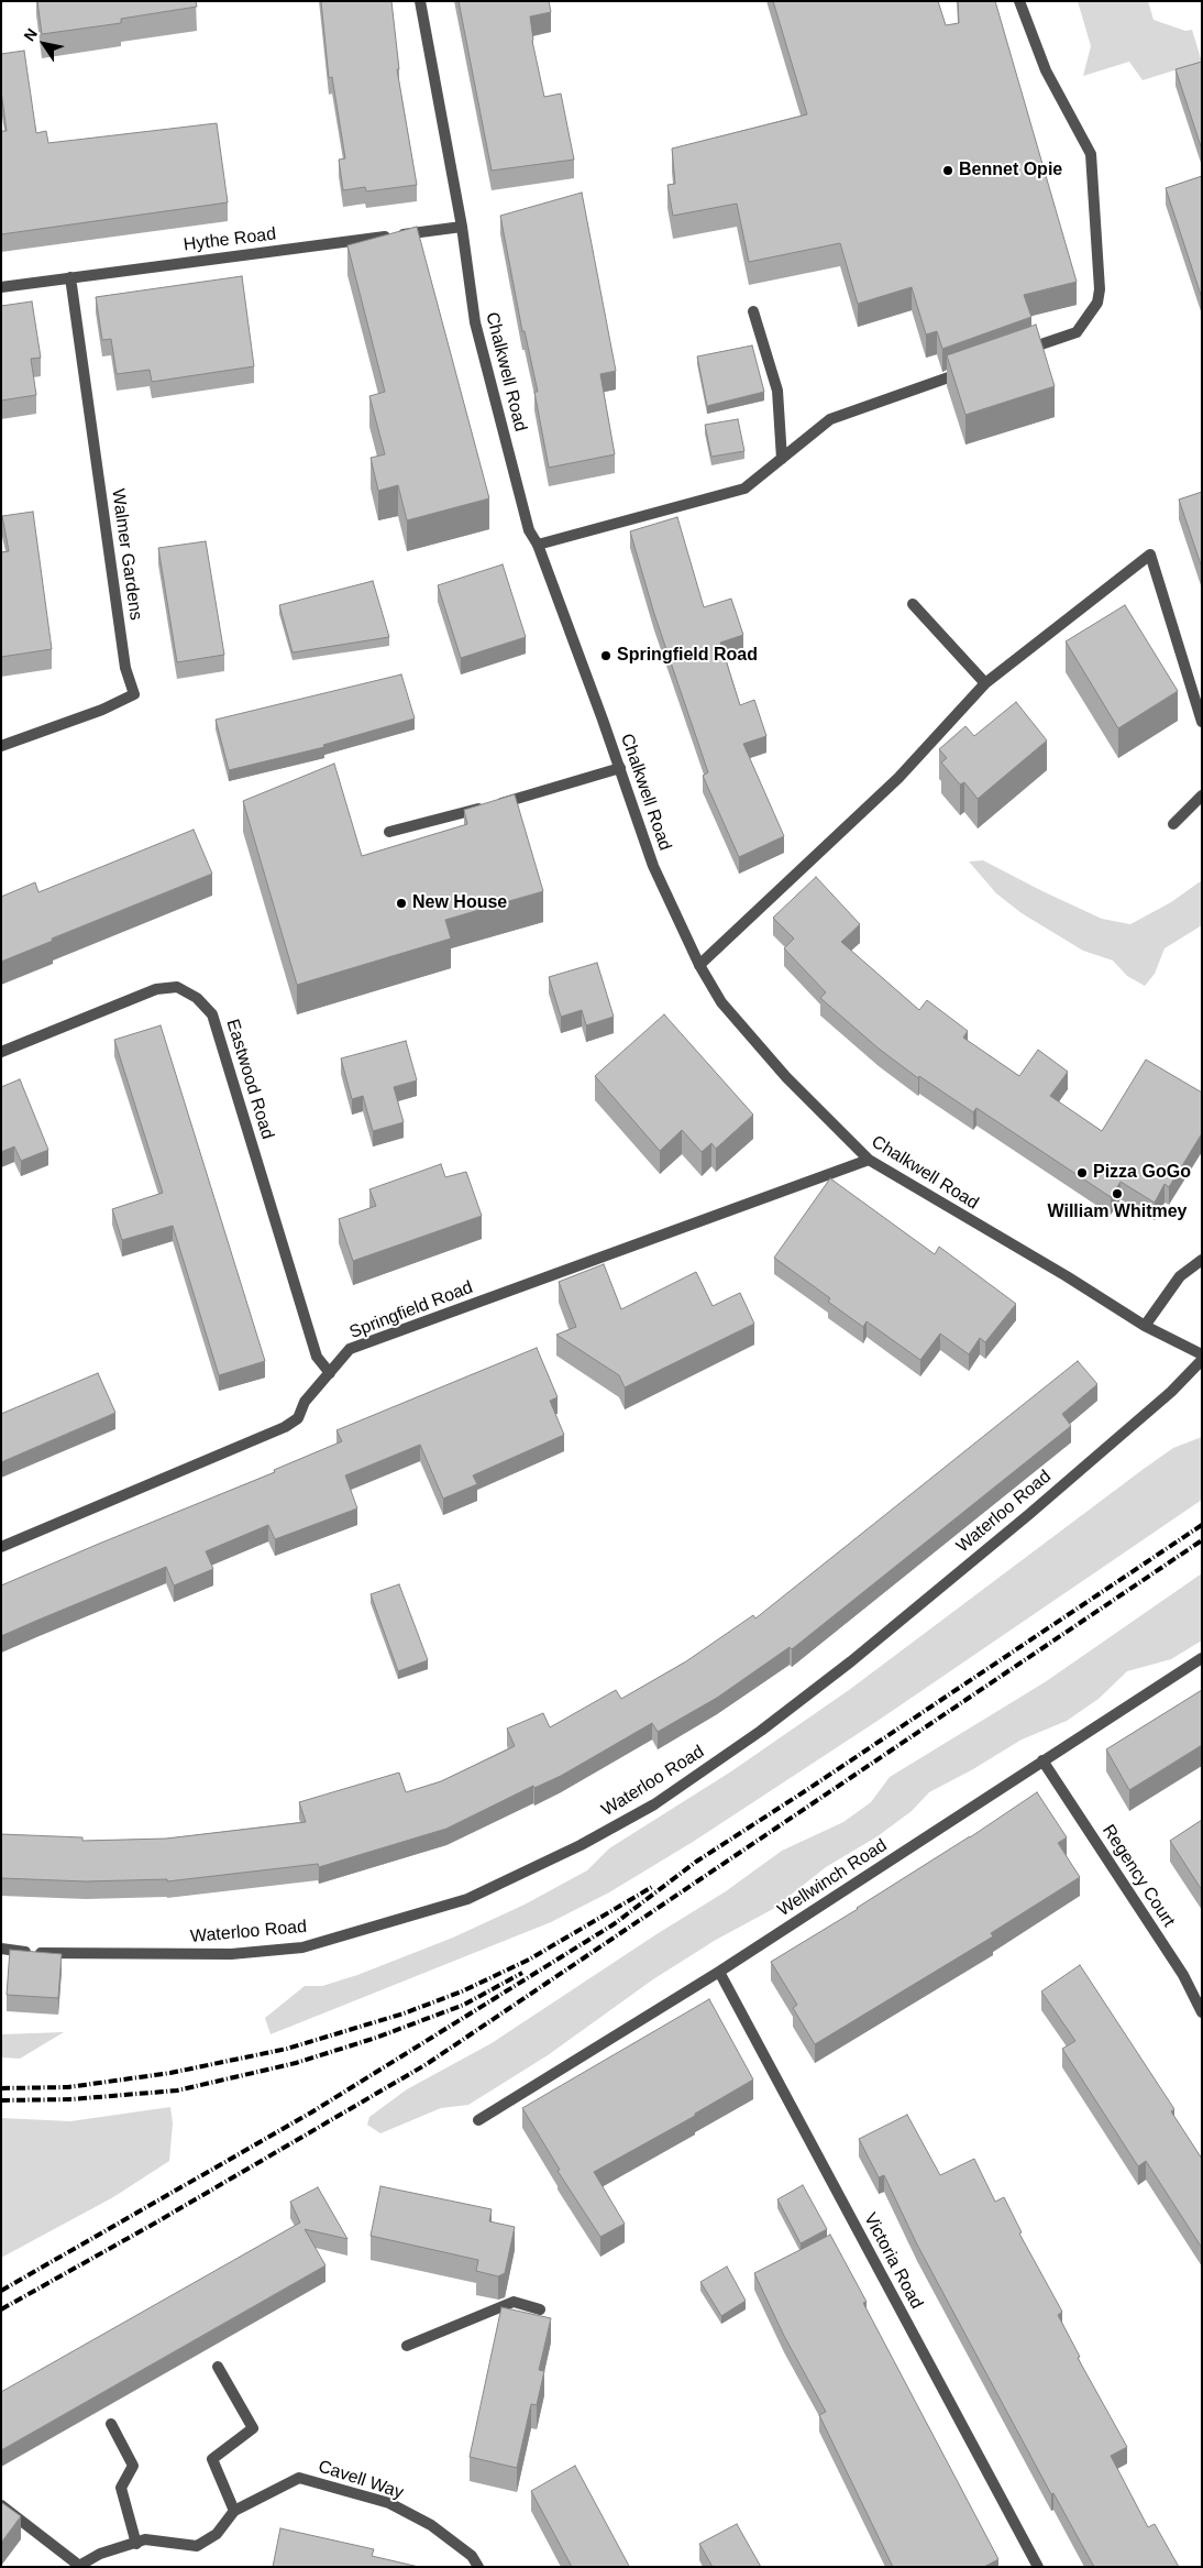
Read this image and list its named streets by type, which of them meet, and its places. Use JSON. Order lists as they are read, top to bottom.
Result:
{
  "streets": {
    "street": [
      "Hythe Road",
      "Chalkwell Road",
      "Walmer Gardens",
      "Eastwood Road",
      "Springfield Road",
      "Waterloo Road",
      "Regency Court",
      "Wellwinch Road",
      "Victoria Road",
      "Cavell Way"
    ]
  },
  "crossings": [
    ["Hythe Road", "Chalkwell Road"],
    ["Hythe Road", "Walmer Gardens"],
    ["Chalkwell Road", "Springfield Road"],
    ["Eastwood Road", "Springfield Road"],
    ["Regency Court", "Wellwinch Road"],
    ["Wellwinch Road", "Victoria Road"]
  ],
  "places": [
    "Bennet Opie",
    "Springfield Road",
    "New House",
    "Pizza GoGo",
    "William Whitmey"
  ],
  "north": "top left"
}
